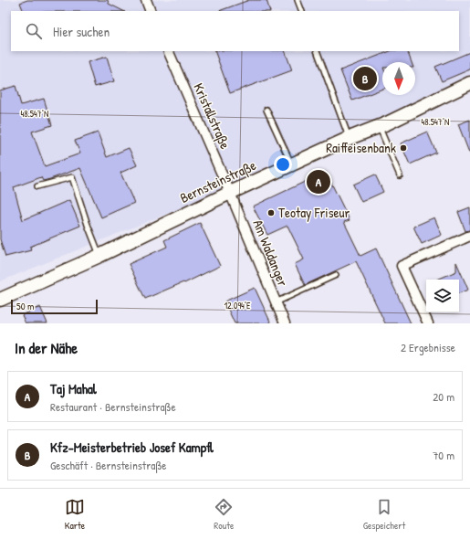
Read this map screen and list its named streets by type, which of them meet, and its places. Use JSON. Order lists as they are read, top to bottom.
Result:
{
  "streets": {
    "street": ["Kristallstraße", "Bernsteinstraße", "Am Waldanger"]
  },
  "crossings": [
    ["Kristallstraße", "Bernsteinstraße"],
    ["Kristallstraße", "Am Waldanger"],
    ["Bernsteinstraße", "Am Waldanger"]
  ],
  "places": ["Raiffeisenbank", "Teotay Friseur"],
  "scale_bar": "50 m",
  "north": "bottom",
  "page": {
    "search": "Hier suchen",
    "pins": ["B", "A"],
    "scale": "50 m",
    "heading": ["In der Nähe", "2 Ergebnisse"],
    "list": [
      {
        "mark": "A",
        "name": "Taj Mahal",
        "note": "Restaurant · Bernsteinstraße",
        "value": "20 m"
      },
      {
        "mark": "B",
        "name": "Kfz-Meisterbetrieb Josef Kampfl",
        "note": "Geschäft · Bernsteinstraße",
        "value": "70 m"
      }
    ],
    "nav": ["Karte", "Route", "Gespeichert"]
  },
  "coordinates": ["48.547°N", "12.094°E"]
}
